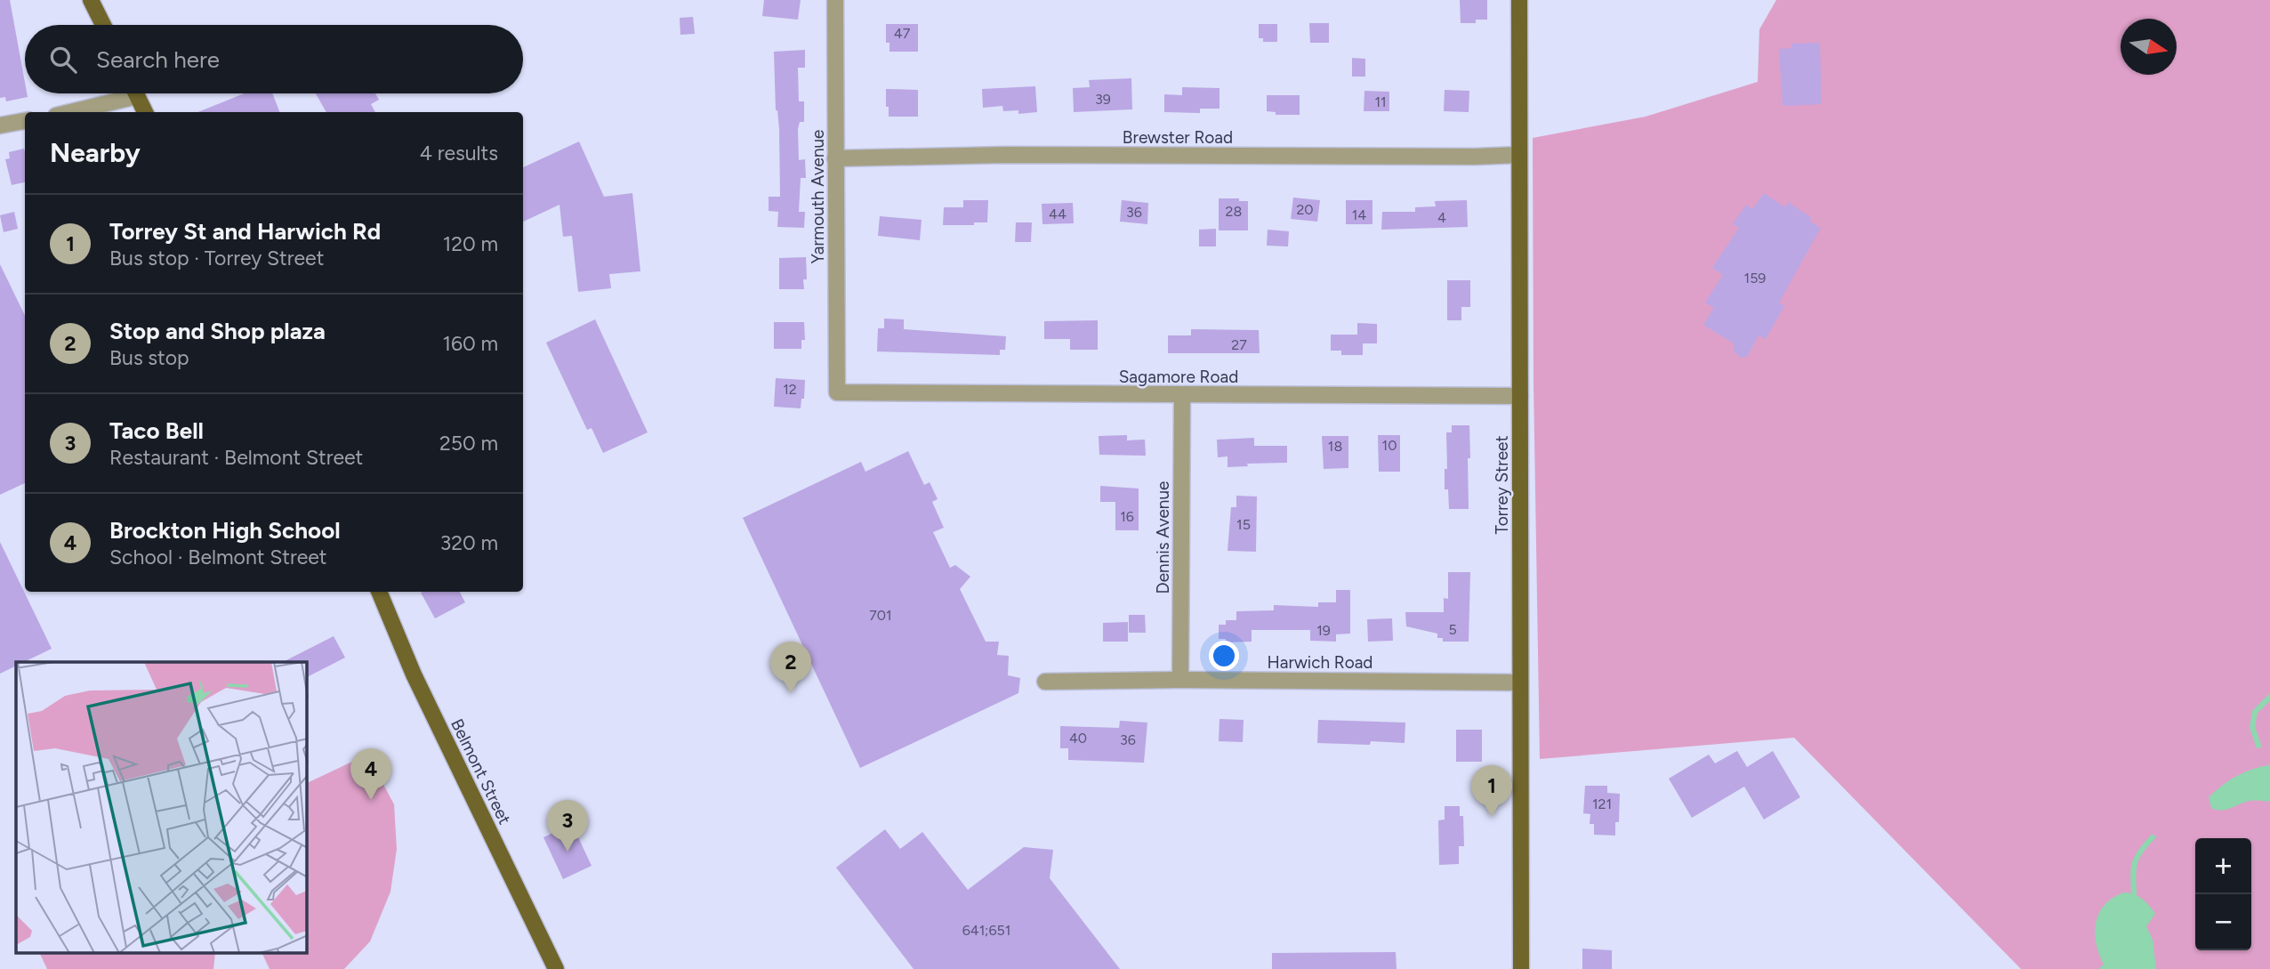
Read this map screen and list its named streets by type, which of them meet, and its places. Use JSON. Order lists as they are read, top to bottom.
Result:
{
  "streets": {
    "main road": ["Torrey Street", "Belmont Street"],
    "street": [
      "Brewster Road",
      "Yarmouth Avenue",
      "Sagamore Road",
      "Dennis Avenue",
      "Harwich Road"
    ]
  },
  "crossings": [
    ["Brewster Road", "Yarmouth Avenue"],
    ["Brewster Road", "Torrey Street"],
    ["Yarmouth Avenue", "Sagamore Road"],
    ["Sagamore Road", "Torrey Street"],
    ["Sagamore Road", "Dennis Avenue"],
    ["Torrey Street", "Harwich Road"],
    ["Dennis Avenue", "Harwich Road"]
  ],
  "house_numbers": [
    "47",
    "39",
    "11",
    "20",
    "28",
    "36",
    "44",
    "14",
    "4",
    "159",
    "27",
    "12",
    "10",
    "18",
    "16",
    "15",
    "701",
    "5",
    "19",
    "40",
    "36",
    "121",
    "641;651"
  ],
  "north": "right",
  "page": {
    "search": "Search here",
    "heading": ["Nearby", "4 results"],
    "list": [
      {
        "mark": "1",
        "name": "Torrey St and Harwich Rd",
        "note": "Bus stop · Torrey Street",
        "value": "120 m"
      },
      {
        "mark": "2",
        "name": "Stop and Shop plaza",
        "note": "Bus stop",
        "value": "160 m"
      },
      {
        "mark": "3",
        "name": "Taco Bell",
        "note": "Restaurant · Belmont Street",
        "value": "250 m"
      },
      {
        "mark": "4",
        "name": "Brockton High School",
        "note": "School · Belmont Street",
        "value": "320 m"
      }
    ],
    "pins": [
      "2",
      "4",
      "1",
      "3"
    ],
    "map_buttons": ["+", "−"]
  }
}
